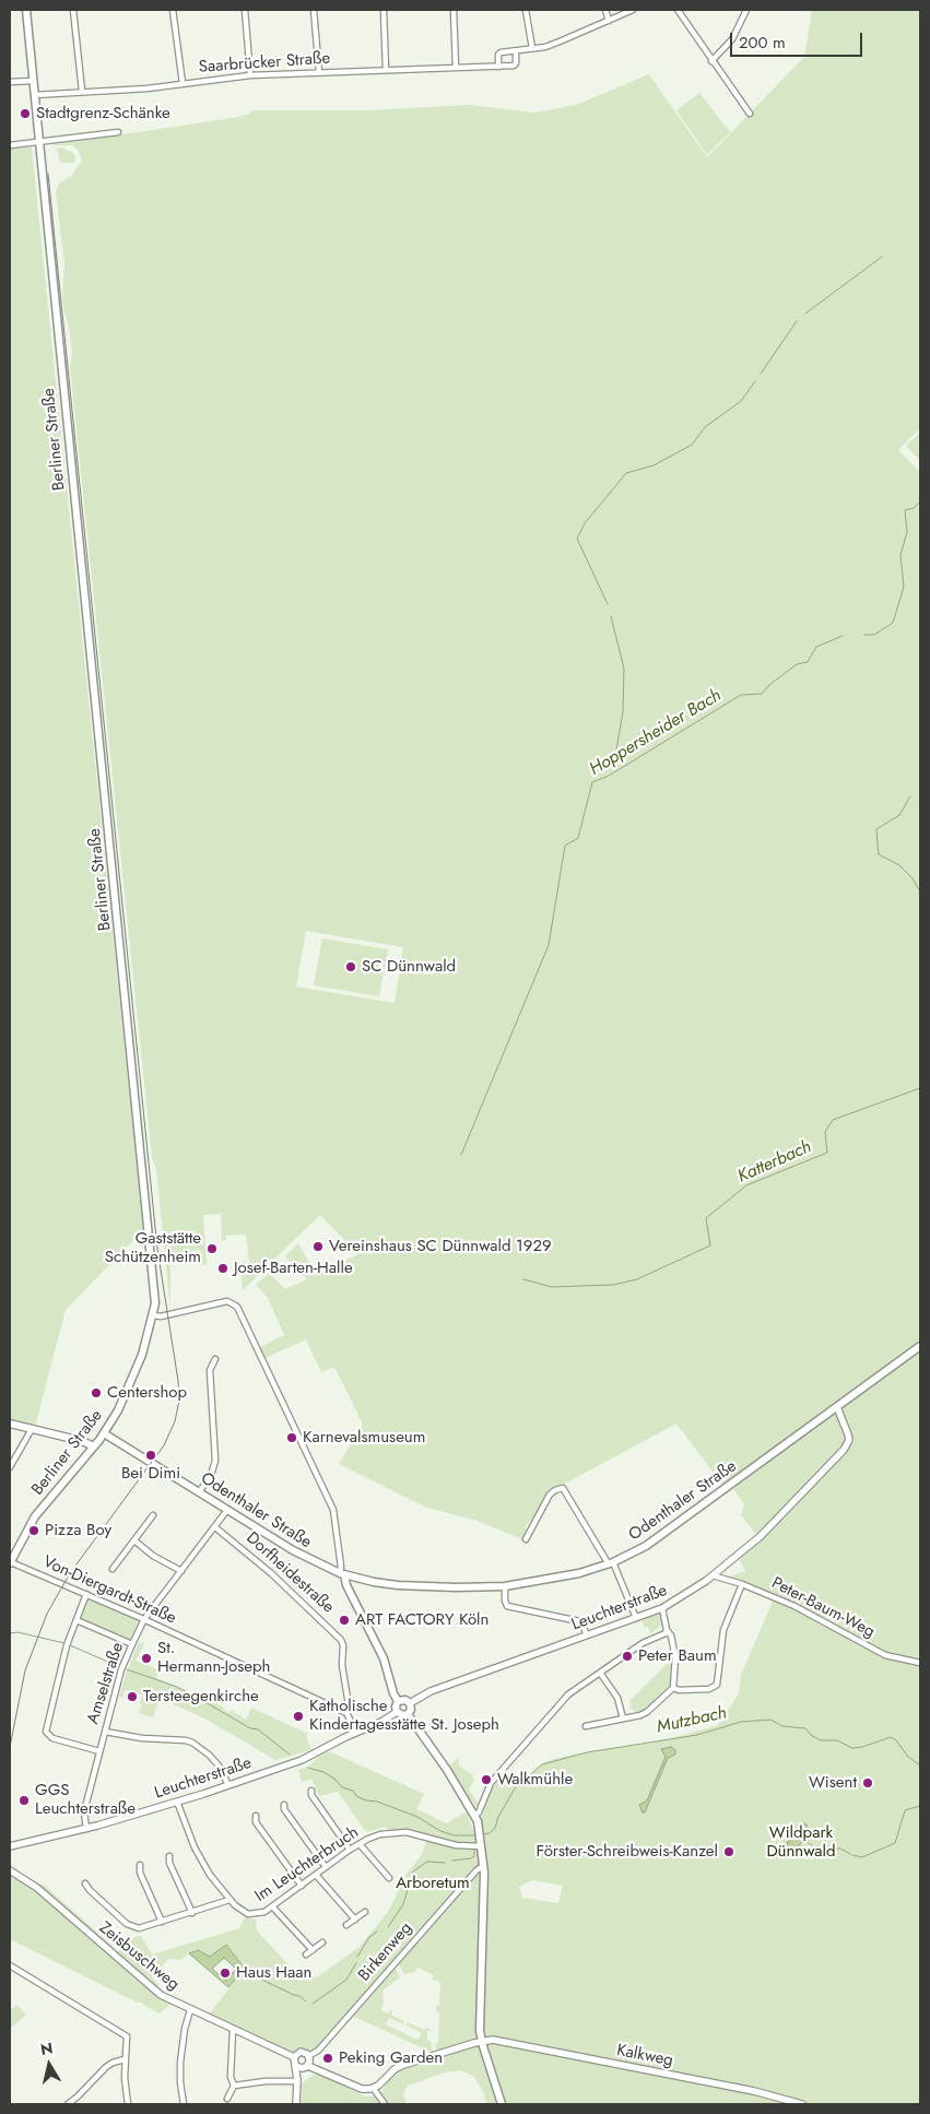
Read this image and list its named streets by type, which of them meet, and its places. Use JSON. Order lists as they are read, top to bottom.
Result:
{
  "streets": {
    "main road": ["Berliner Straße", "Odenthaler Straße"],
    "street": [
      "Saarbrücker Straße",
      "Dorfheidestraße",
      "Von-Diergardt-Straße",
      "Leuchterstraße",
      "Peter-Baum-Weg",
      "Amselstraße",
      "Im Leuchterbruch",
      "Birkenweg",
      "Zeisbuschweg",
      "Kalkweg"
    ]
  },
  "crossings": [
    ["Saarbrücker Straße", "Berliner Straße"],
    ["Berliner Straße", "Odenthaler Straße"],
    ["Berliner Straße", "Von-Diergardt-Straße"],
    ["Odenthaler Straße", "Leuchterstraße"],
    ["Odenthaler Straße", "Amselstraße"],
    ["Dorfheidestraße", "Von-Diergardt-Straße"],
    ["Dorfheidestraße", "Amselstraße"],
    ["Von-Diergardt-Straße", "Amselstraße"],
    ["Leuchterstraße", "Peter-Baum-Weg"],
    ["Leuchterstraße", "Amselstraße"],
    ["Leuchterstraße", "Im Leuchterbruch"],
    ["Birkenweg", "Zeisbuschweg"]
  ],
  "water": ["Hoppersheider Bach", "Katterbach", "Mutzbach"],
  "parks": ["Wildpark Dünnwald", "Arboretum"],
  "places": [
    "Stadtgrenz-Schänke",
    "SC Dünnwald",
    "Vereinshaus SC Dünnwald 1929",
    "Gaststätte Schützenheim",
    "Josef-Barten-Halle",
    "Centershop",
    "Karnevalsmuseum",
    "Bei Dimi",
    "Pizza Boy",
    "ART FACTORY Köln",
    "Peter Baum",
    "St. Hermann-Joseph",
    "Tersteegenkirche",
    "Katholische Kindertagesstätte St. Joseph",
    "Walkmühle",
    "Wisent",
    "GGS Leuchterstraße",
    "Förster-Schreibweis-Kanzel",
    "Haus Haan",
    "Peking Garden"
  ],
  "scale_bar": "200 m",
  "north": "top"
}
